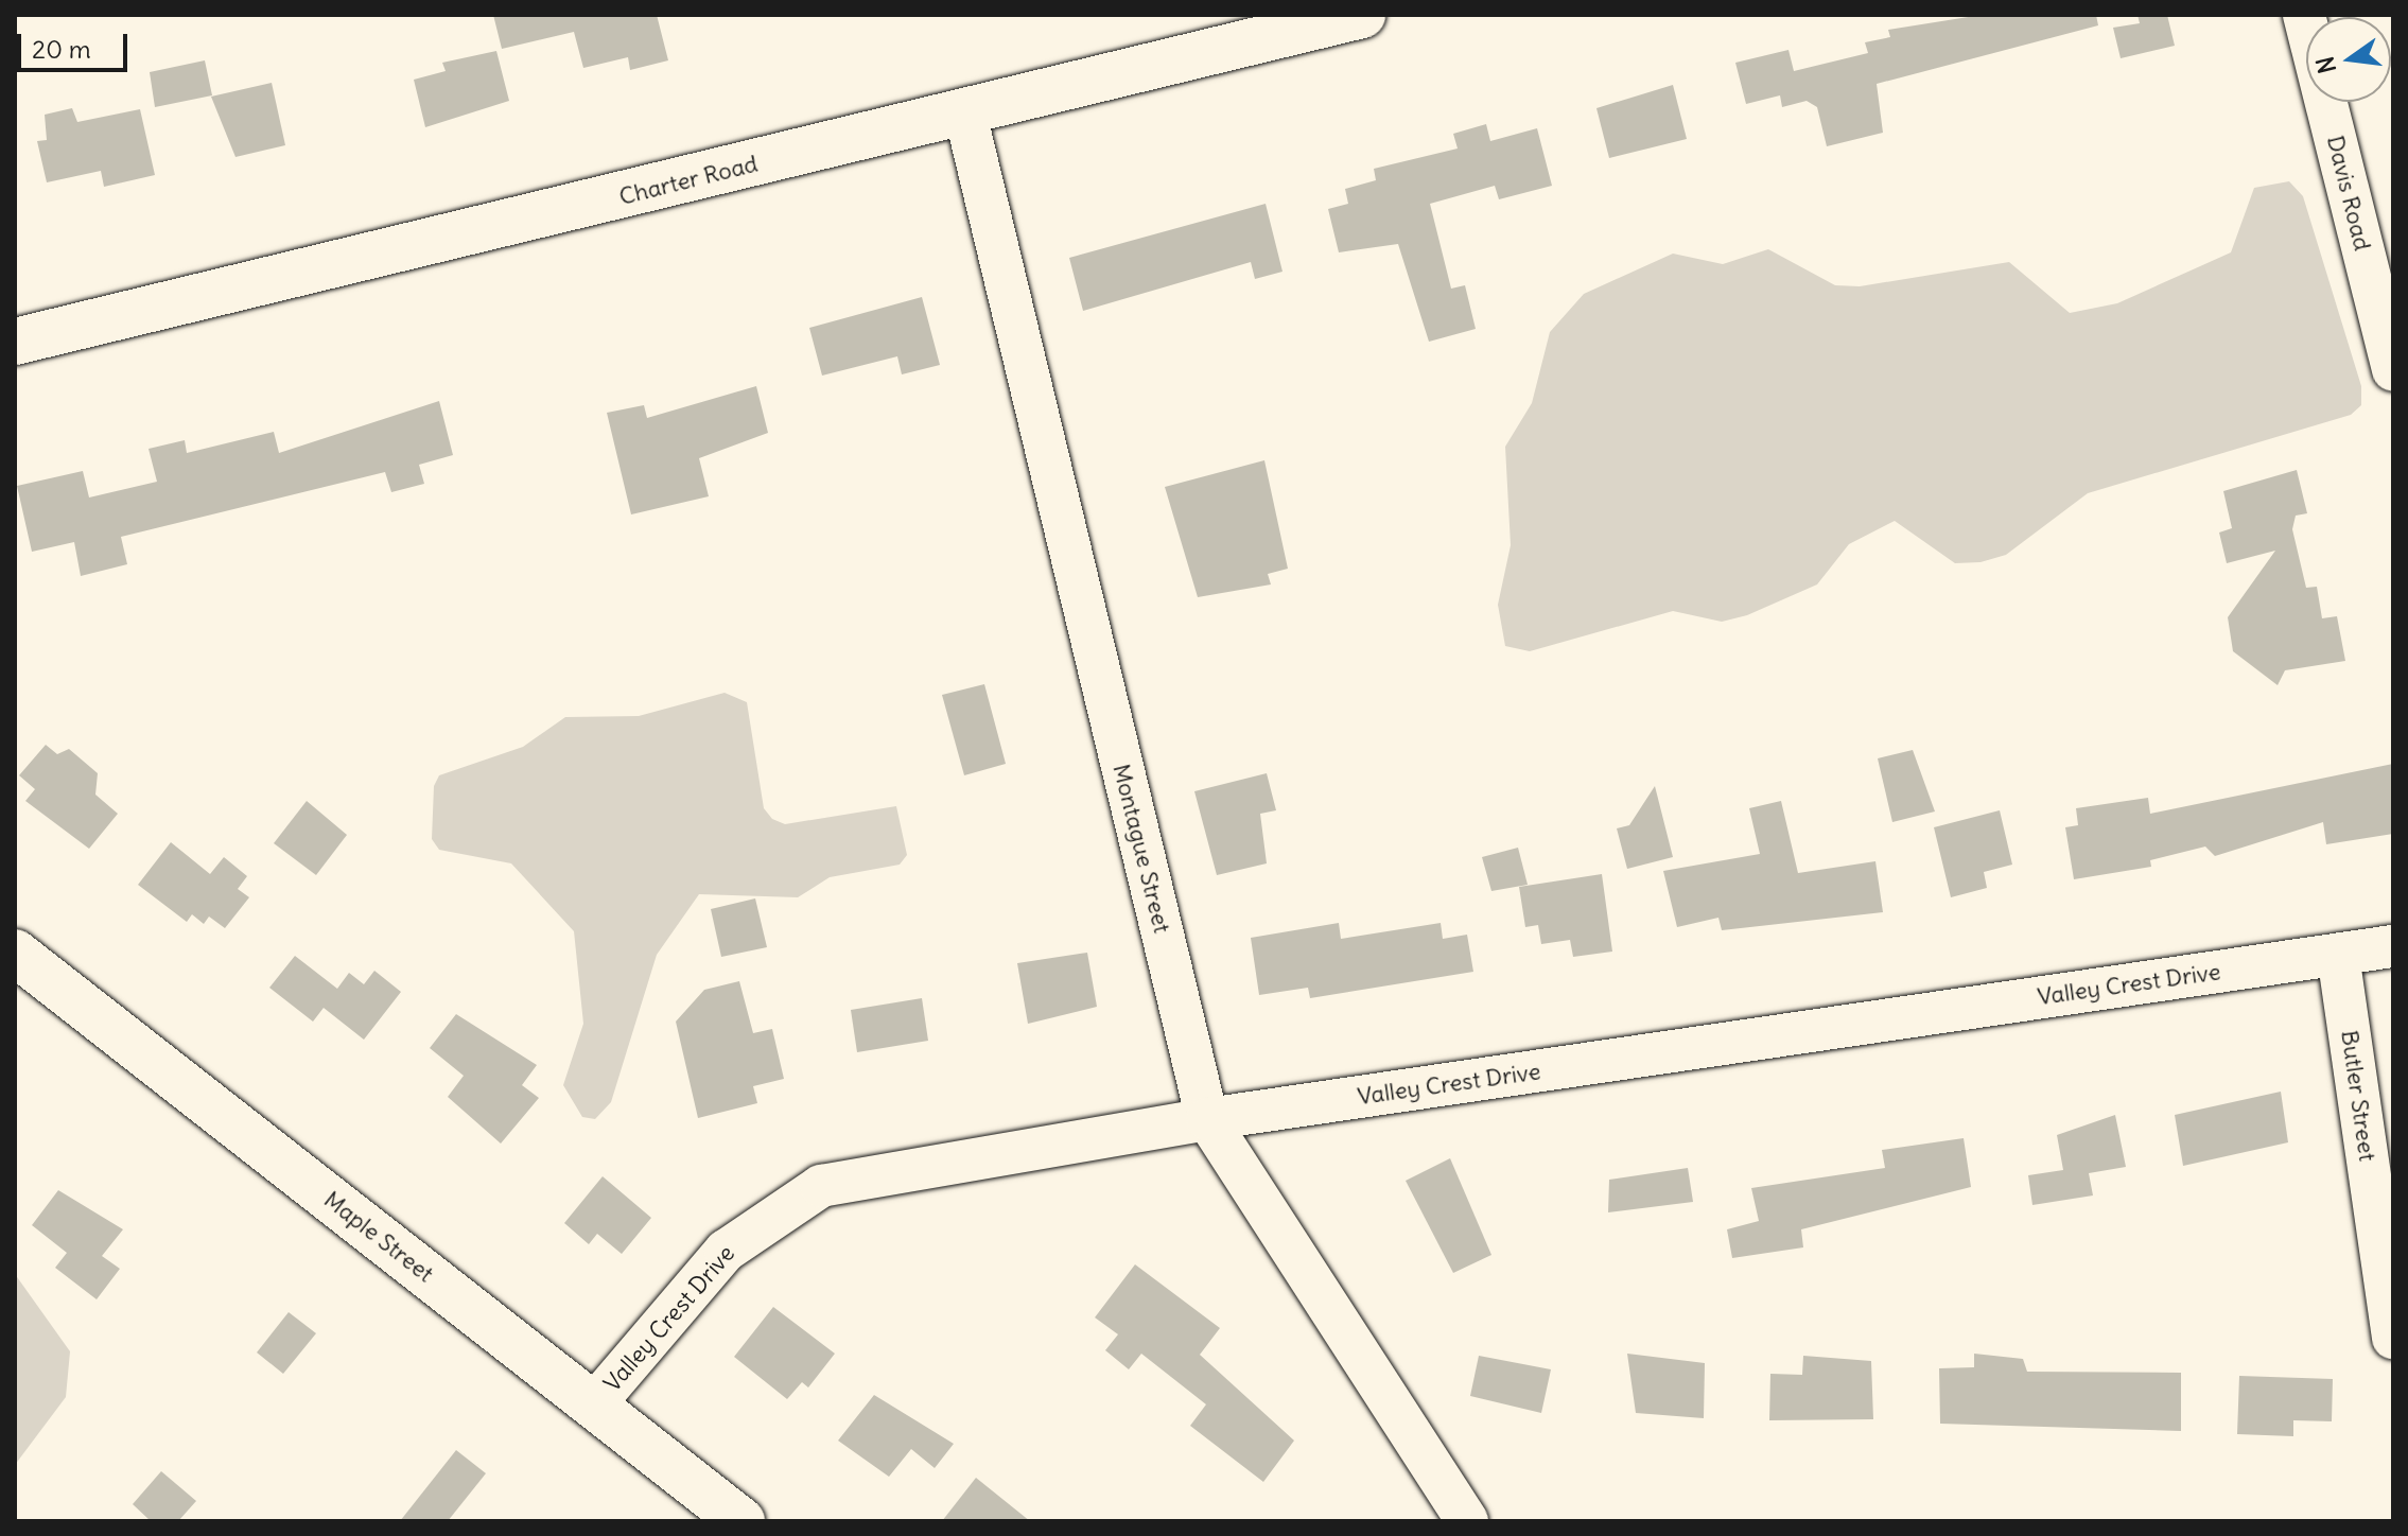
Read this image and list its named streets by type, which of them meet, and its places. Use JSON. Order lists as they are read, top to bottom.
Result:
{
  "streets": {
    "street": [
      "Charter Road",
      "Davis Road",
      "Montague Street",
      "Valley Crest Drive",
      "Butler Street",
      "Maple Street"
    ]
  },
  "crossings": [
    ["Charter Road", "Montague Street"],
    ["Montague Street", "Valley Crest Drive"],
    ["Valley Crest Drive", "Butler Street"],
    ["Valley Crest Drive", "Maple Street"]
  ],
  "scale_bar": "20 m",
  "north": "left"
}
